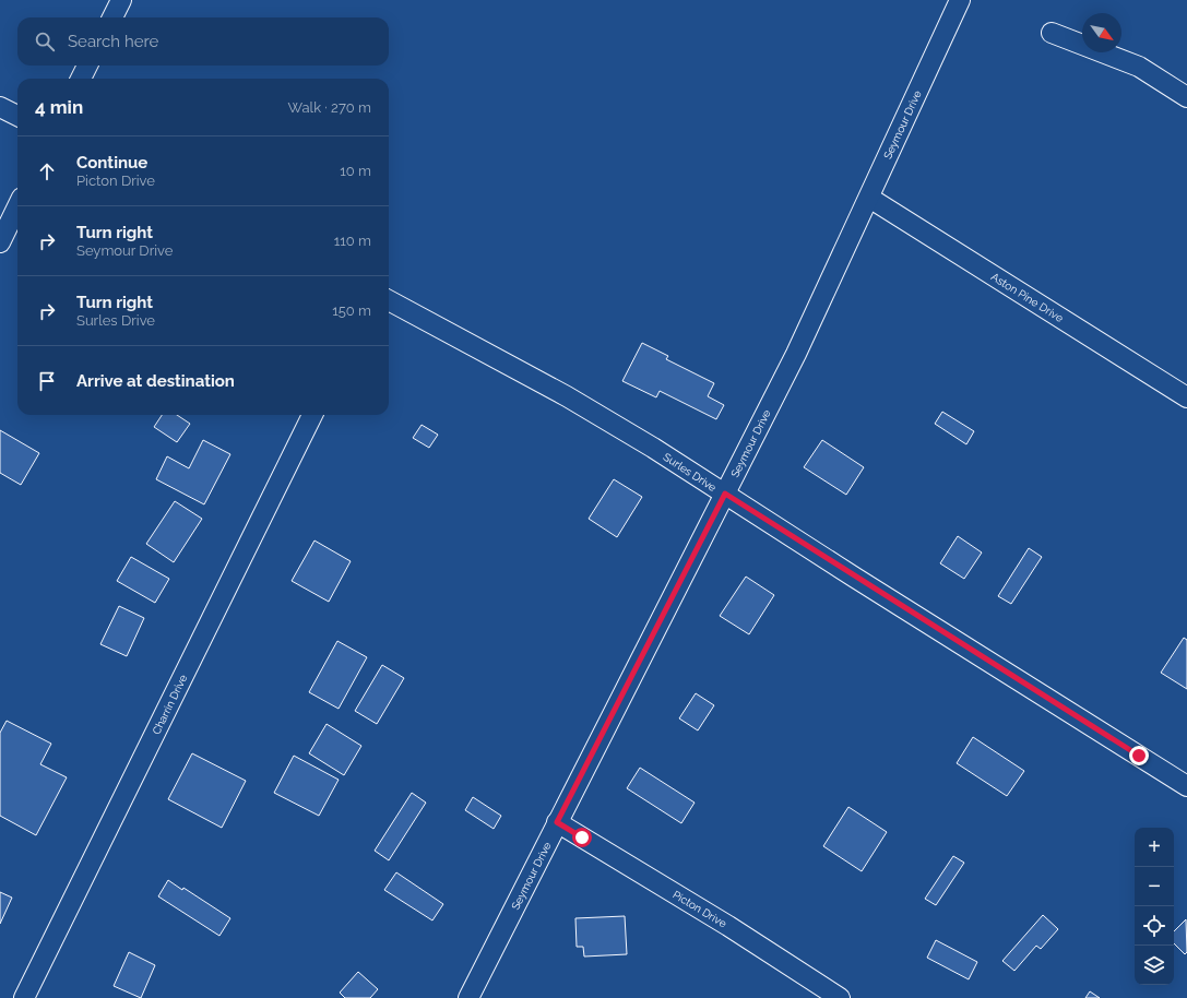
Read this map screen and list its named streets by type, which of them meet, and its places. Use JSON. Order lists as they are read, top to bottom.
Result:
{
  "streets": {
    "street": [
      "Seymour Drive",
      "Aston Pine Drive",
      "Surles Drive",
      "Charrin Drive",
      "Picton Drive"
    ]
  },
  "crossings": [
    ["Seymour Drive", "Aston Pine Drive"],
    ["Seymour Drive", "Surles Drive"],
    ["Seymour Drive", "Picton Drive"]
  ],
  "north": "bottom right",
  "page": {
    "search": "Search here",
    "heading": ["4 min", "Walk · 270 m"],
    "list": [
      ["Continue", "Picton Drive", "10 m"],
      ["Turn right", "Seymour Drive", "110 m"],
      ["Turn right", "Surles Drive", "150 m"],
      "Arrive at destination"
    ],
    "map_buttons": ["+", "−"]
  }
}
